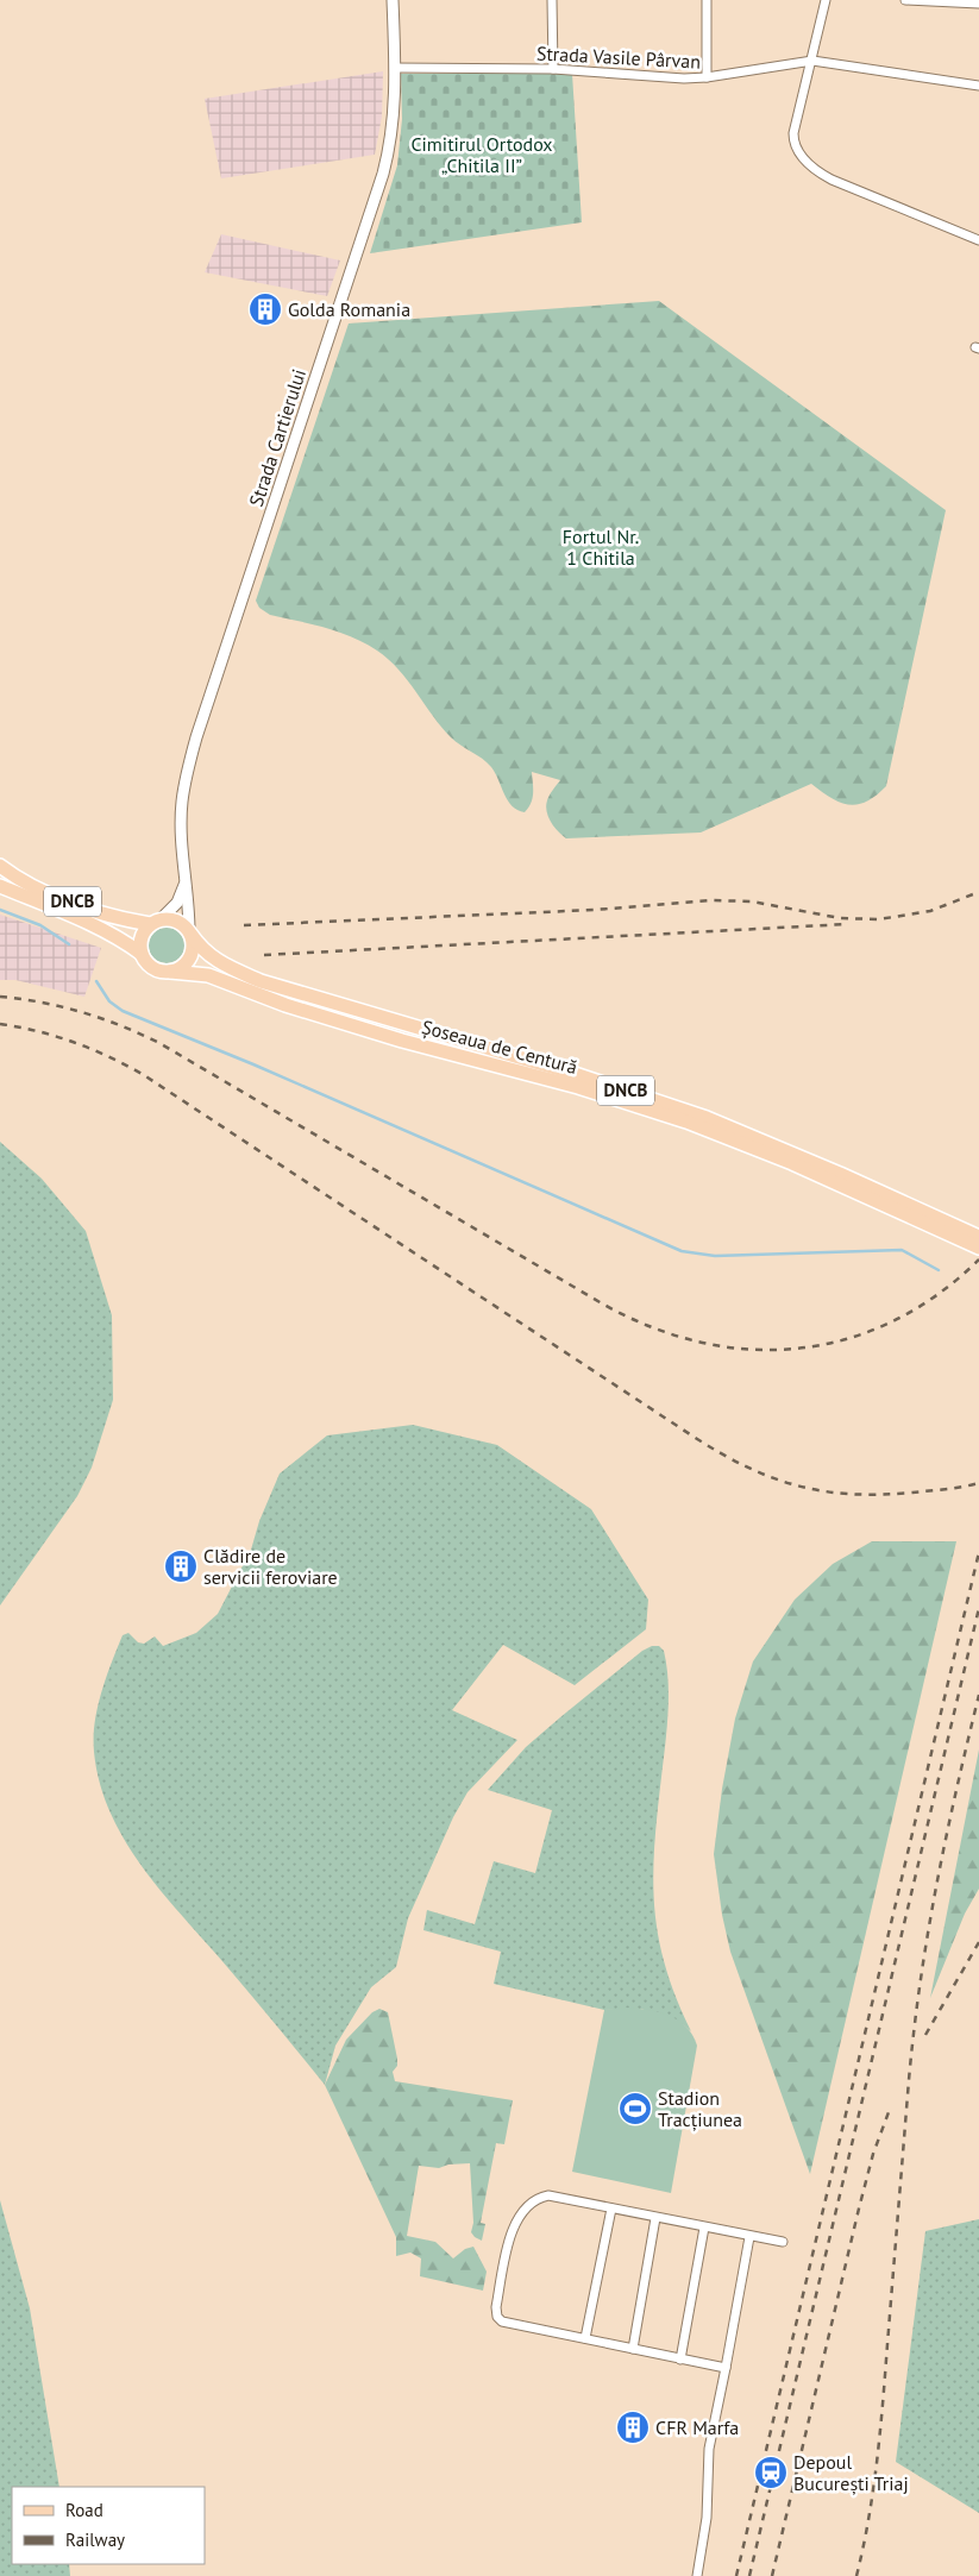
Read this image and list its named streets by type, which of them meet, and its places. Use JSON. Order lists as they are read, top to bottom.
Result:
{
  "streets": {
    "main road": ["DNCB", "Șoseaua de Centură"],
    "street": ["Strada Vasile Pârvan", "Strada Cartierului"]
  },
  "crossings": [
    ["Strada Vasile Pârvan", "Strada Cartierului"],
    ["Strada Cartierului", "Șoseaua de Centură"]
  ],
  "parks": ["Cimitirul Ortodox „Chitila II”", "Fortul Nr. 1 Chitila"],
  "places": {
    "building": ["Golda Romania", "Clădire de servicii feroviare", "CFR Marfa"],
    "sports": ["Stadion Tracțiunea"],
    "station": ["Depoul București Triaj"]
  },
  "legend": ["Road", "Railway"]
}
